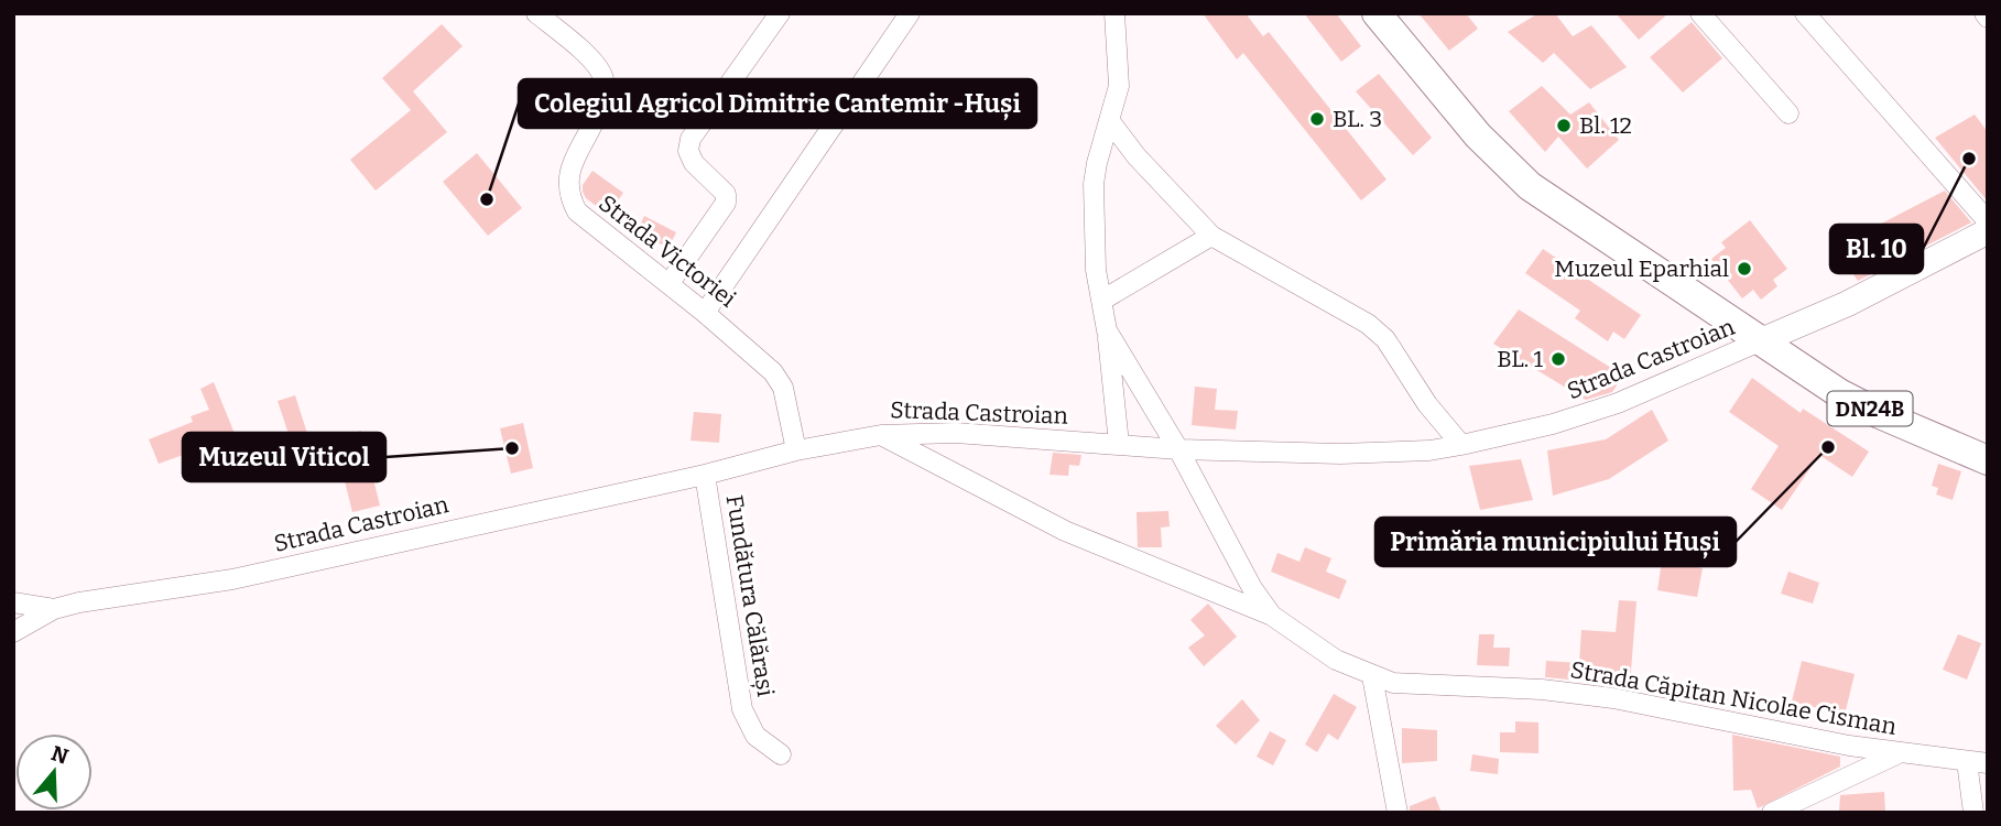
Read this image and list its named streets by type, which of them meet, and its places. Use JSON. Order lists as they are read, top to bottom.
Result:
{
  "streets": {
    "highway": ["DN24B"],
    "street": [
      "Strada Victoriei",
      "Strada Castroian",
      "Fundătura Călărași",
      "Strada Căpitan Nicolae Cisman"
    ]
  },
  "crossings": [
    ["Strada Victoriei", "Strada Castroian"],
    ["Strada Castroian", "DN24B"],
    ["Strada Castroian", "Fundătura Călărași"],
    ["Strada Castroian", "Strada Căpitan Nicolae Cisman"]
  ],
  "places": [
    "BL. 3",
    "Bl. 12",
    "Bl. 10",
    "Colegiul Agricol Dimitrie Cantemir -Huși",
    "Muzeul Eparhial",
    "BL. 1",
    "Primăria municipiului Huși",
    "Muzeul Viticol"
  ],
  "north": "top"
}
